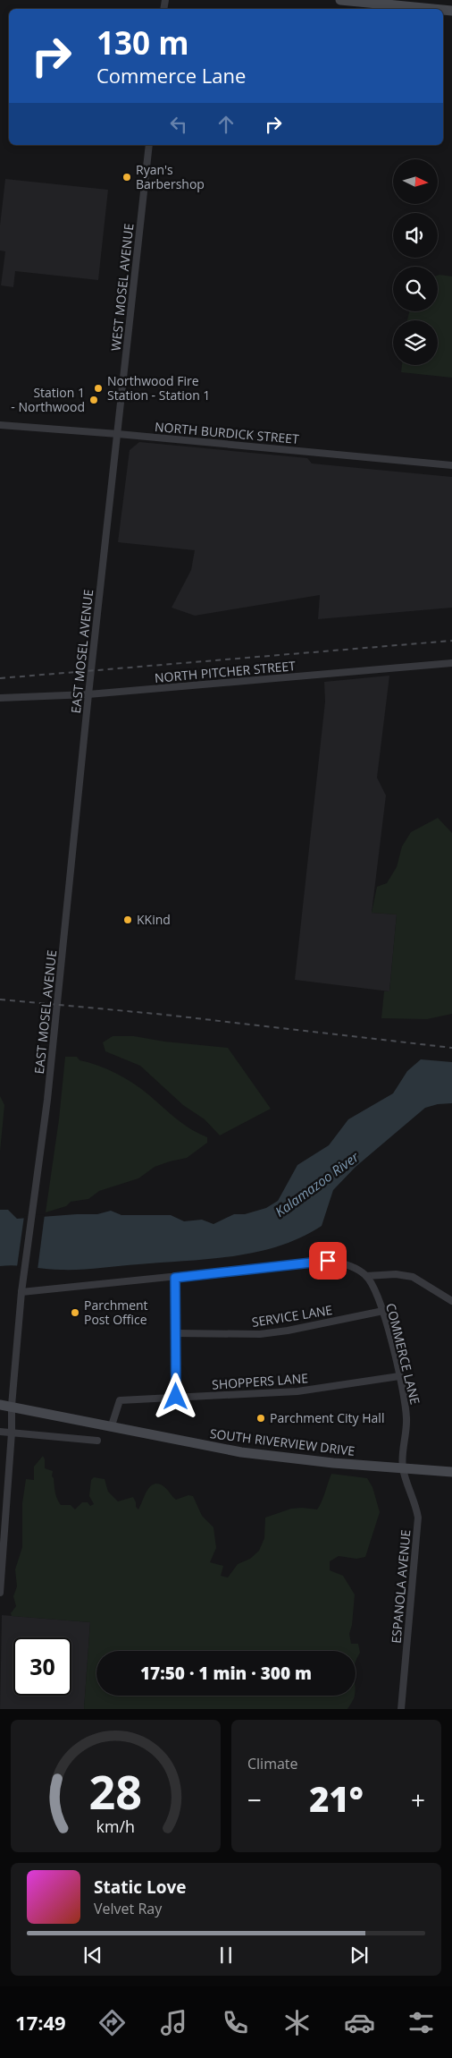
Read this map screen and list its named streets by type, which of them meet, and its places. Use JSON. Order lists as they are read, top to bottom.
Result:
{
  "streets": {
    "street": [
      "WEST MOSEL AVENUE",
      "NORTH BURDICK STREET",
      "EAST MOSEL AVENUE",
      "NORTH PITCHER STREET",
      "SERVICE LANE",
      "COMMERCE LANE",
      "SHOPPERS LANE",
      "SOUTH RIVERVIEW DRIVE",
      "ESPANOLA AVENUE"
    ]
  },
  "crossings": [
    ["WEST MOSEL AVENUE", "NORTH BURDICK STREET"],
    ["WEST MOSEL AVENUE", "EAST MOSEL AVENUE"],
    ["NORTH BURDICK STREET", "EAST MOSEL AVENUE"],
    ["EAST MOSEL AVENUE", "NORTH PITCHER STREET"],
    ["EAST MOSEL AVENUE", "SOUTH RIVERVIEW DRIVE"],
    ["SERVICE LANE", "COMMERCE LANE"],
    ["COMMERCE LANE", "SHOPPERS LANE"],
    ["COMMERCE LANE", "SOUTH RIVERVIEW DRIVE"],
    ["COMMERCE LANE", "ESPANOLA AVENUE"],
    ["SHOPPERS LANE", "SOUTH RIVERVIEW DRIVE"],
    ["SOUTH RIVERVIEW DRIVE", "ESPANOLA AVENUE"]
  ],
  "water": ["Kalamazoo River"],
  "places": [
    "Ryan's Barbershop",
    "Northwood Fire Station - Station 1",
    "Station 1 - Northwood",
    "KKind",
    "Parchment Post Office",
    "Parchment City Hall"
  ],
  "north": "right",
  "page": {
    "turn": ["130 m", "Commerce Lane"],
    "limit": "30",
    "trip": "17:50 · 1 min · 300 m",
    "tile": "Climate",
    "heat": ["−", "21°", "+"],
    "song": ["Static Love", "Velvet Ray"],
    "tabs": "17:49",
    "gauge": ["28", "km/h"]
  }
}
